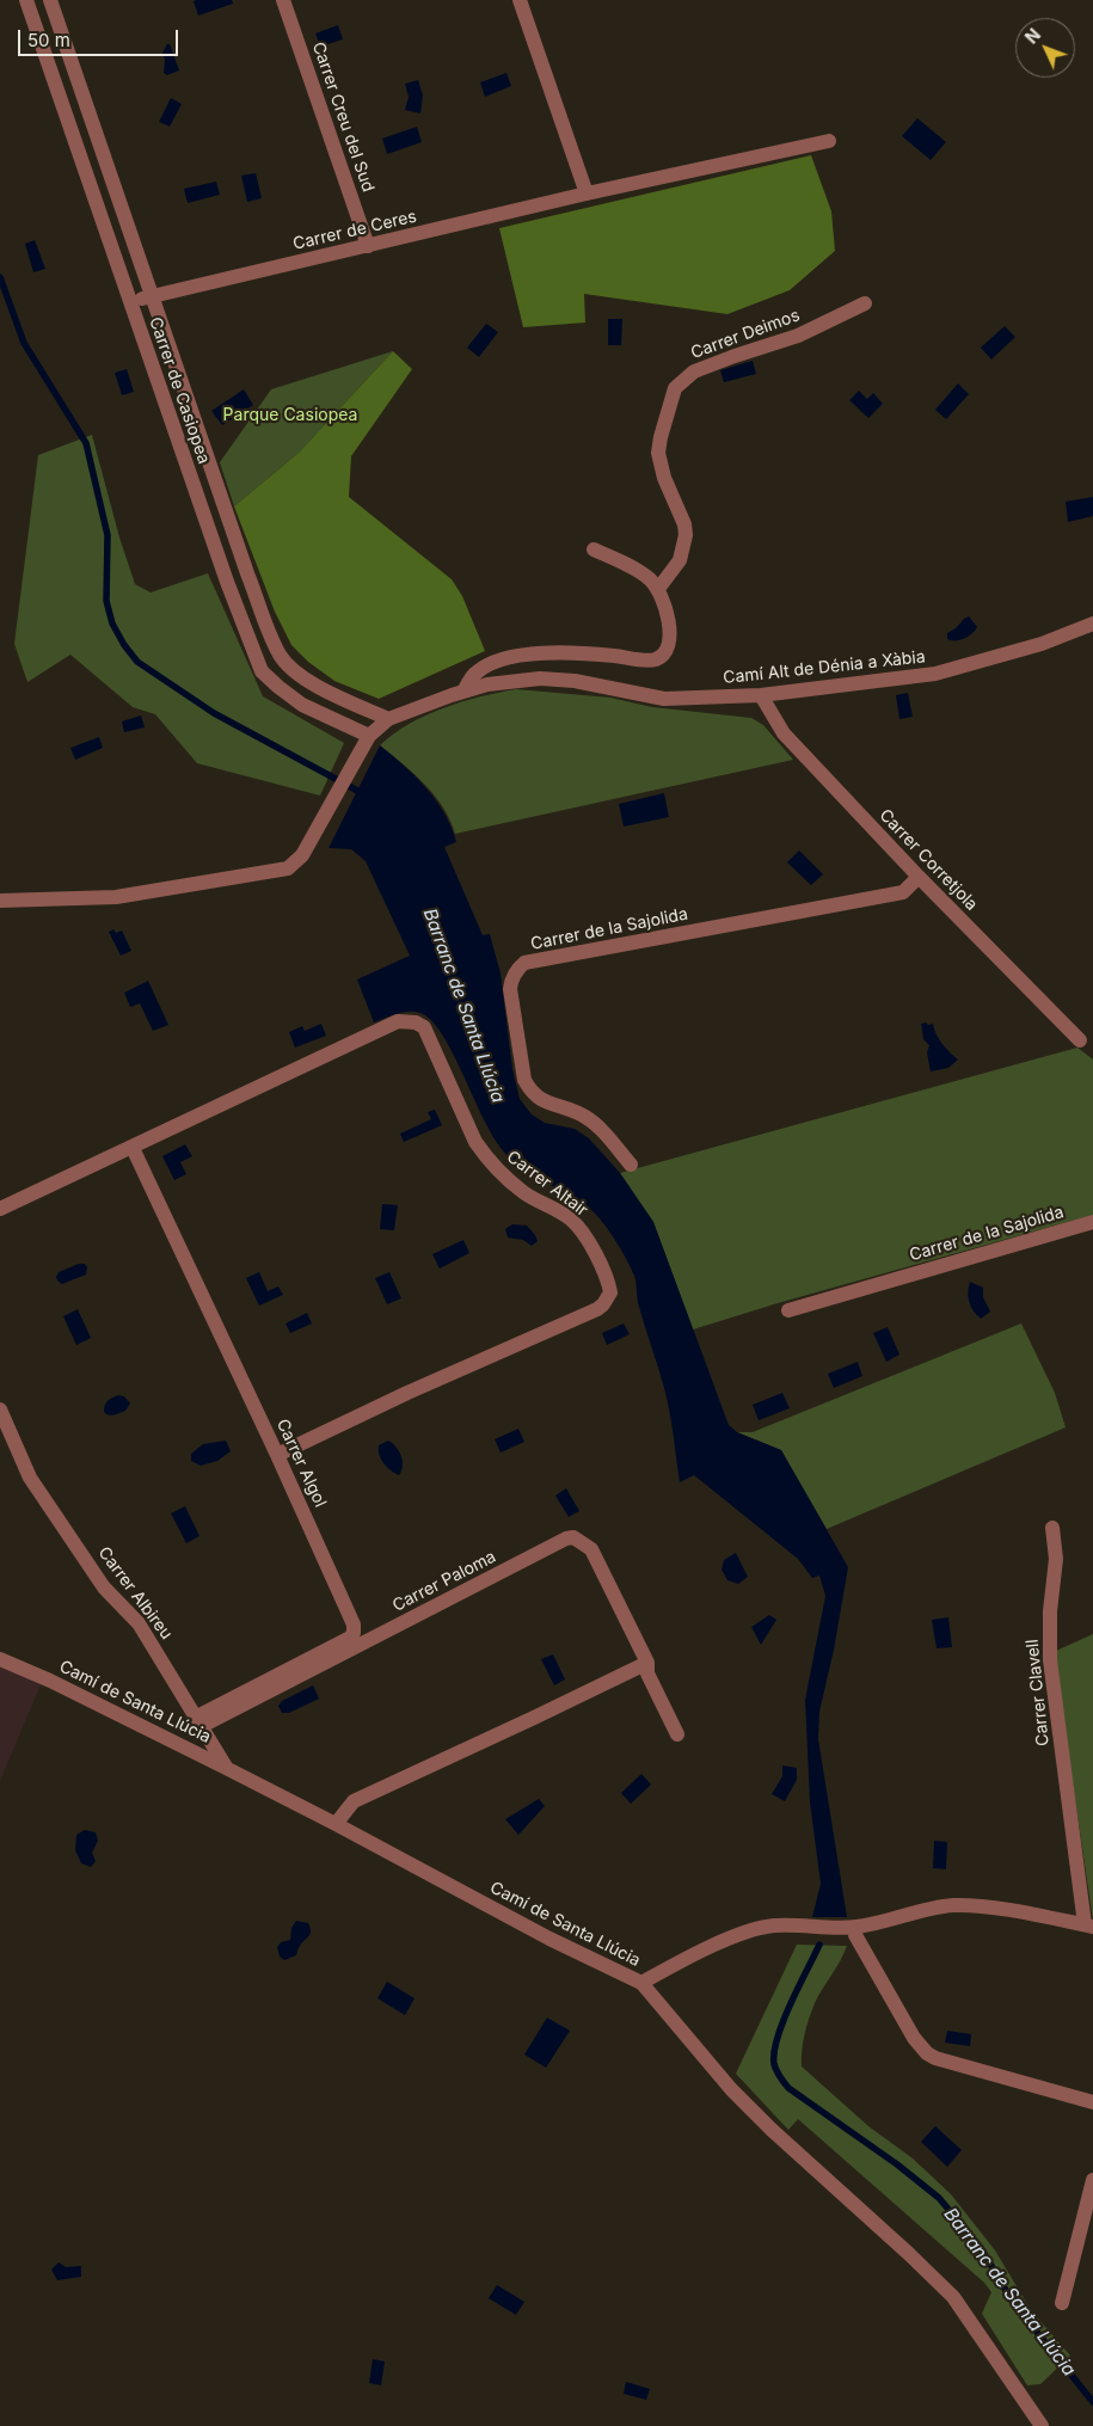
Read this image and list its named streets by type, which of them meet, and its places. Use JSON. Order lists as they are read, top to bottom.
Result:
{
  "streets": {
    "street": [
      "Carrer Creu del Sud",
      "Carrer de Ceres",
      "Carrer Deimos",
      "Carrer de Casiopea",
      "Camí Alt de Dénia a Xàbia",
      "Carrer Corretjola",
      "Carrer de la Sajolida",
      "Carrer Altair",
      "Carrer Algol",
      "Carrer Paloma",
      "Carrer Albireu",
      "Carrer Clavell",
      "Camí de Santa Llúcia"
    ]
  },
  "crossings": [
    ["Carrer Creu del Sud", "Carrer de Ceres"],
    ["Carrer de Ceres", "Carrer de Casiopea"],
    ["Carrer de Casiopea", "Camí Alt de Dénia a Xàbia"],
    ["Camí Alt de Dénia a Xàbia", "Carrer Corretjola"],
    ["Carrer Corretjola", "Carrer de la Sajolida"],
    ["Carrer Altair", "Carrer Algol"],
    ["Carrer Algol", "Carrer Paloma"],
    ["Carrer Algol", "Carrer Albireu"],
    ["Carrer Paloma", "Carrer Albireu"],
    ["Carrer Albireu", "Camí de Santa Llúcia"]
  ],
  "water": ["Barranc de Santa Llúcia"],
  "parks": ["Parque Casiopea"],
  "scale_bar": "50 m",
  "north": "top left"
}
